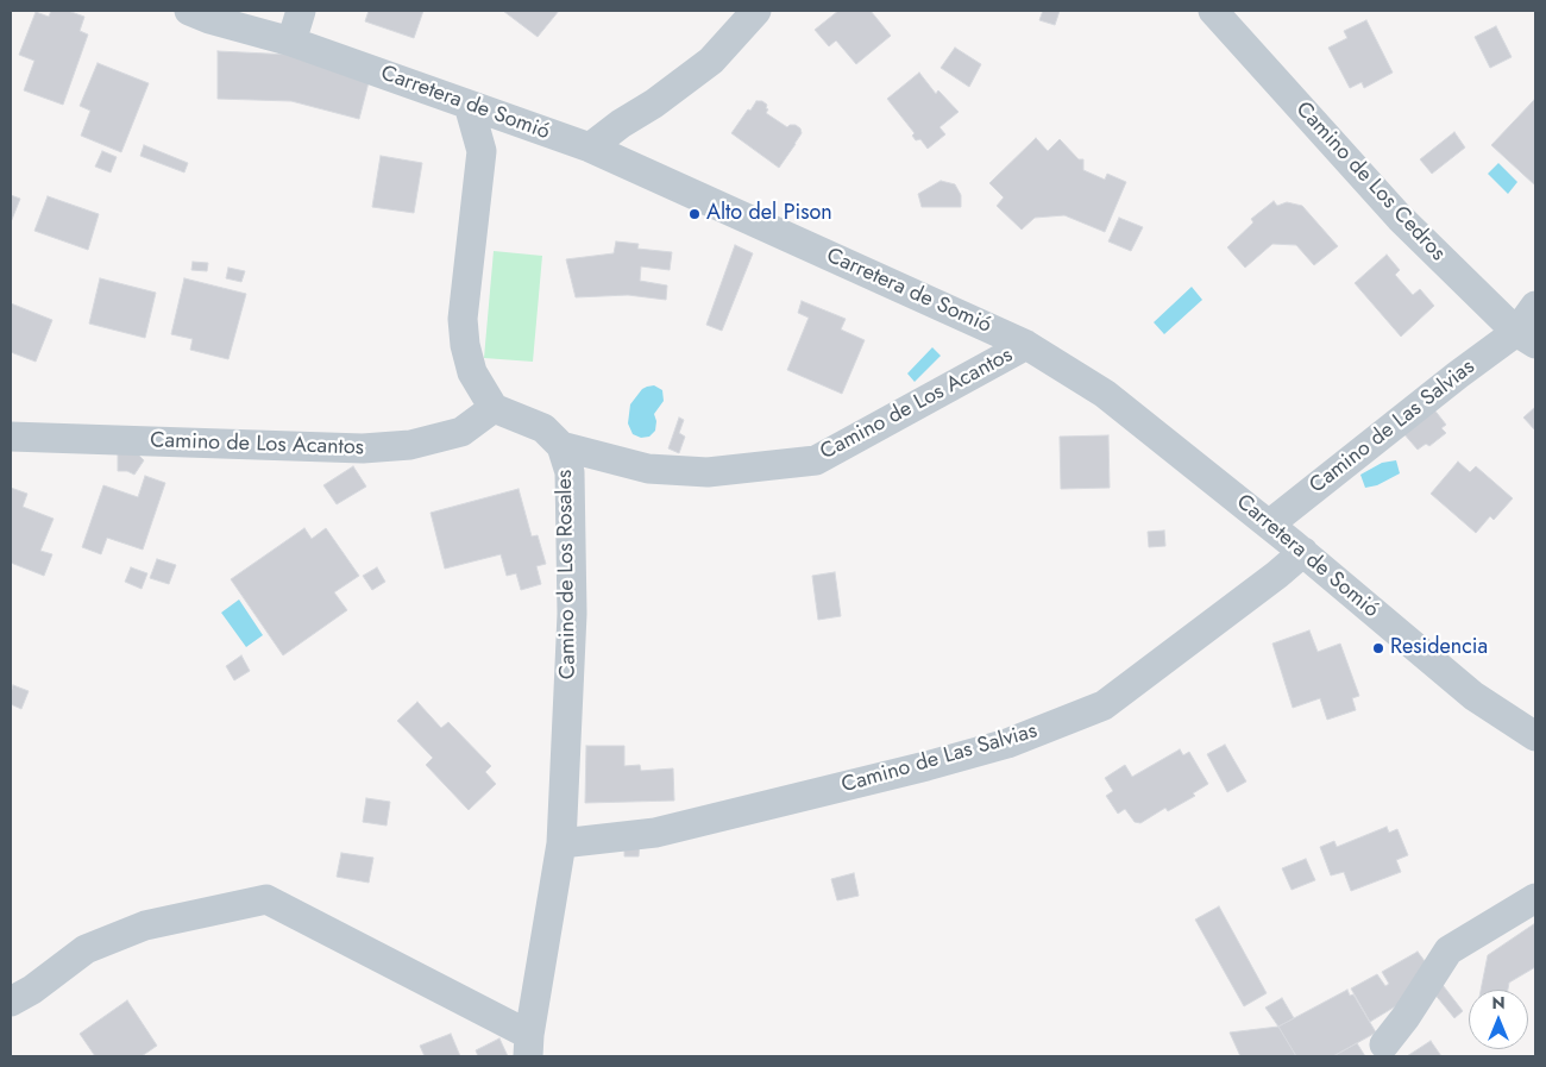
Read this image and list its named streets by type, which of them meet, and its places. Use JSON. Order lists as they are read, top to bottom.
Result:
{
  "streets": {
    "street": [
      "Carretera de Somió",
      "Camino de Los Cedros",
      "Camino de Los Acantos",
      "Camino de Las Salvias",
      "Camino de Los Rosales"
    ]
  },
  "crossings": [
    ["Carretera de Somió", "Camino de Los Acantos"],
    ["Carretera de Somió", "Camino de Las Salvias"],
    ["Camino de Los Cedros", "Camino de Las Salvias"],
    ["Camino de Los Acantos", "Camino de Los Rosales"],
    ["Camino de Las Salvias", "Camino de Los Rosales"]
  ],
  "places": ["Alto del Pison", "Residencia"],
  "north": "top"
}
